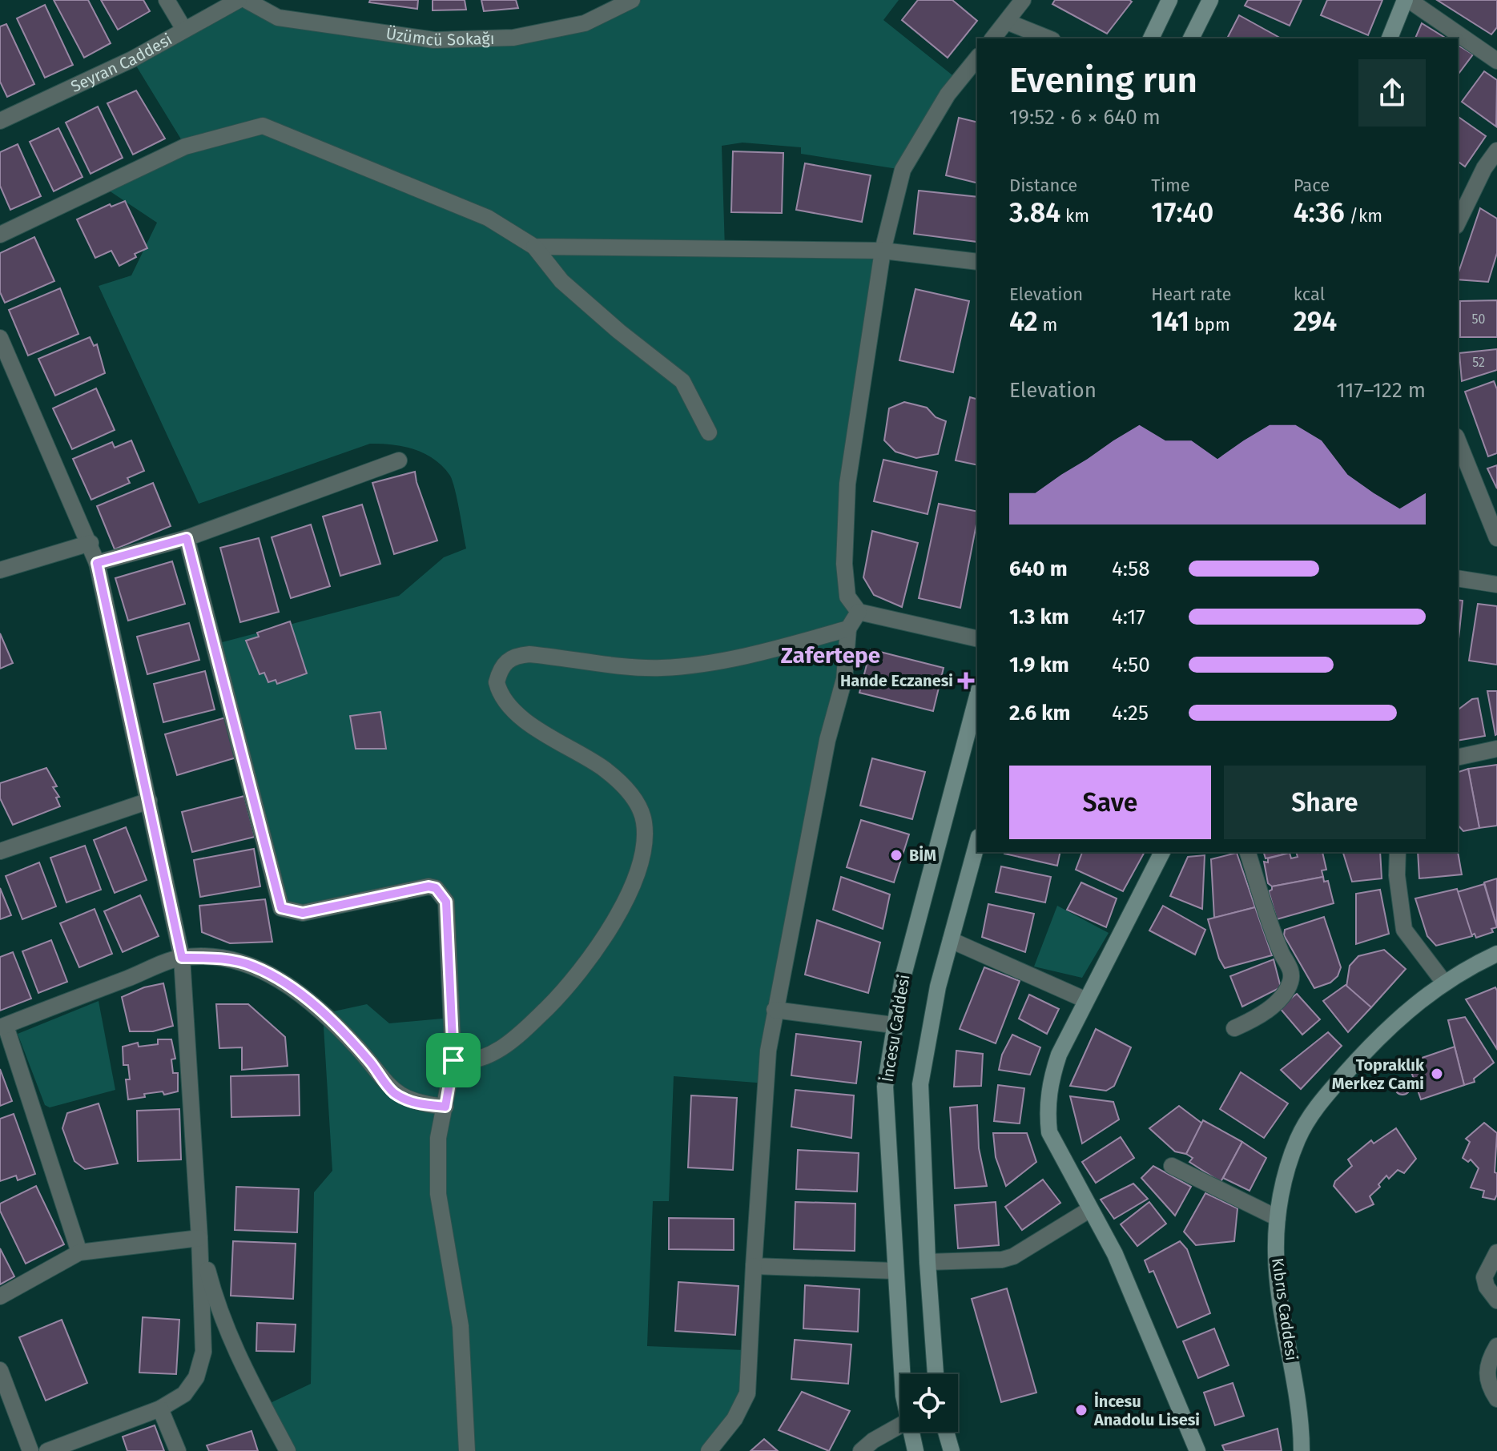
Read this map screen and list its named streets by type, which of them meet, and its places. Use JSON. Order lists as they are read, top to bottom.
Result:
{
  "streets": {
    "main road": ["İncesu Caddesi", "Kıbrıs Caddesi"],
    "street": ["Üzümcü Sokağı", "Seyran Caddesi"]
  },
  "districts": ["Zafertepe"],
  "places": {
    "health": ["Hande Eczanesi"],
    "other": ["BİM", "Topraklık Merkez Cami", "İncesu Anadolu Lisesi"]
  },
  "house_numbers": ["50", "52"],
  "page": {
    "heading": ["Evening run", "19:52 · 6 × 640 m"],
    "stats": [
      ["Distance", "3.84 km"],
      ["Time", "17:40"],
      ["Pace", "4:36 /km"],
      ["Elevation", "42 m"],
      ["Heart rate", "141 bpm"],
      ["kcal", "294"]
    ],
    "chart": ["Elevation", "117–122 m"],
    "list": [
      {
        "name": "640 m",
        "note": "4:58"
      },
      {
        "name": "1.3 km",
        "note": "4:17"
      },
      {
        "name": "1.9 km",
        "note": "4:50"
      },
      {
        "name": "2.6 km",
        "note": "4:25"
      }
    ],
    "buttons": ["Save", "Share"]
  }
}
